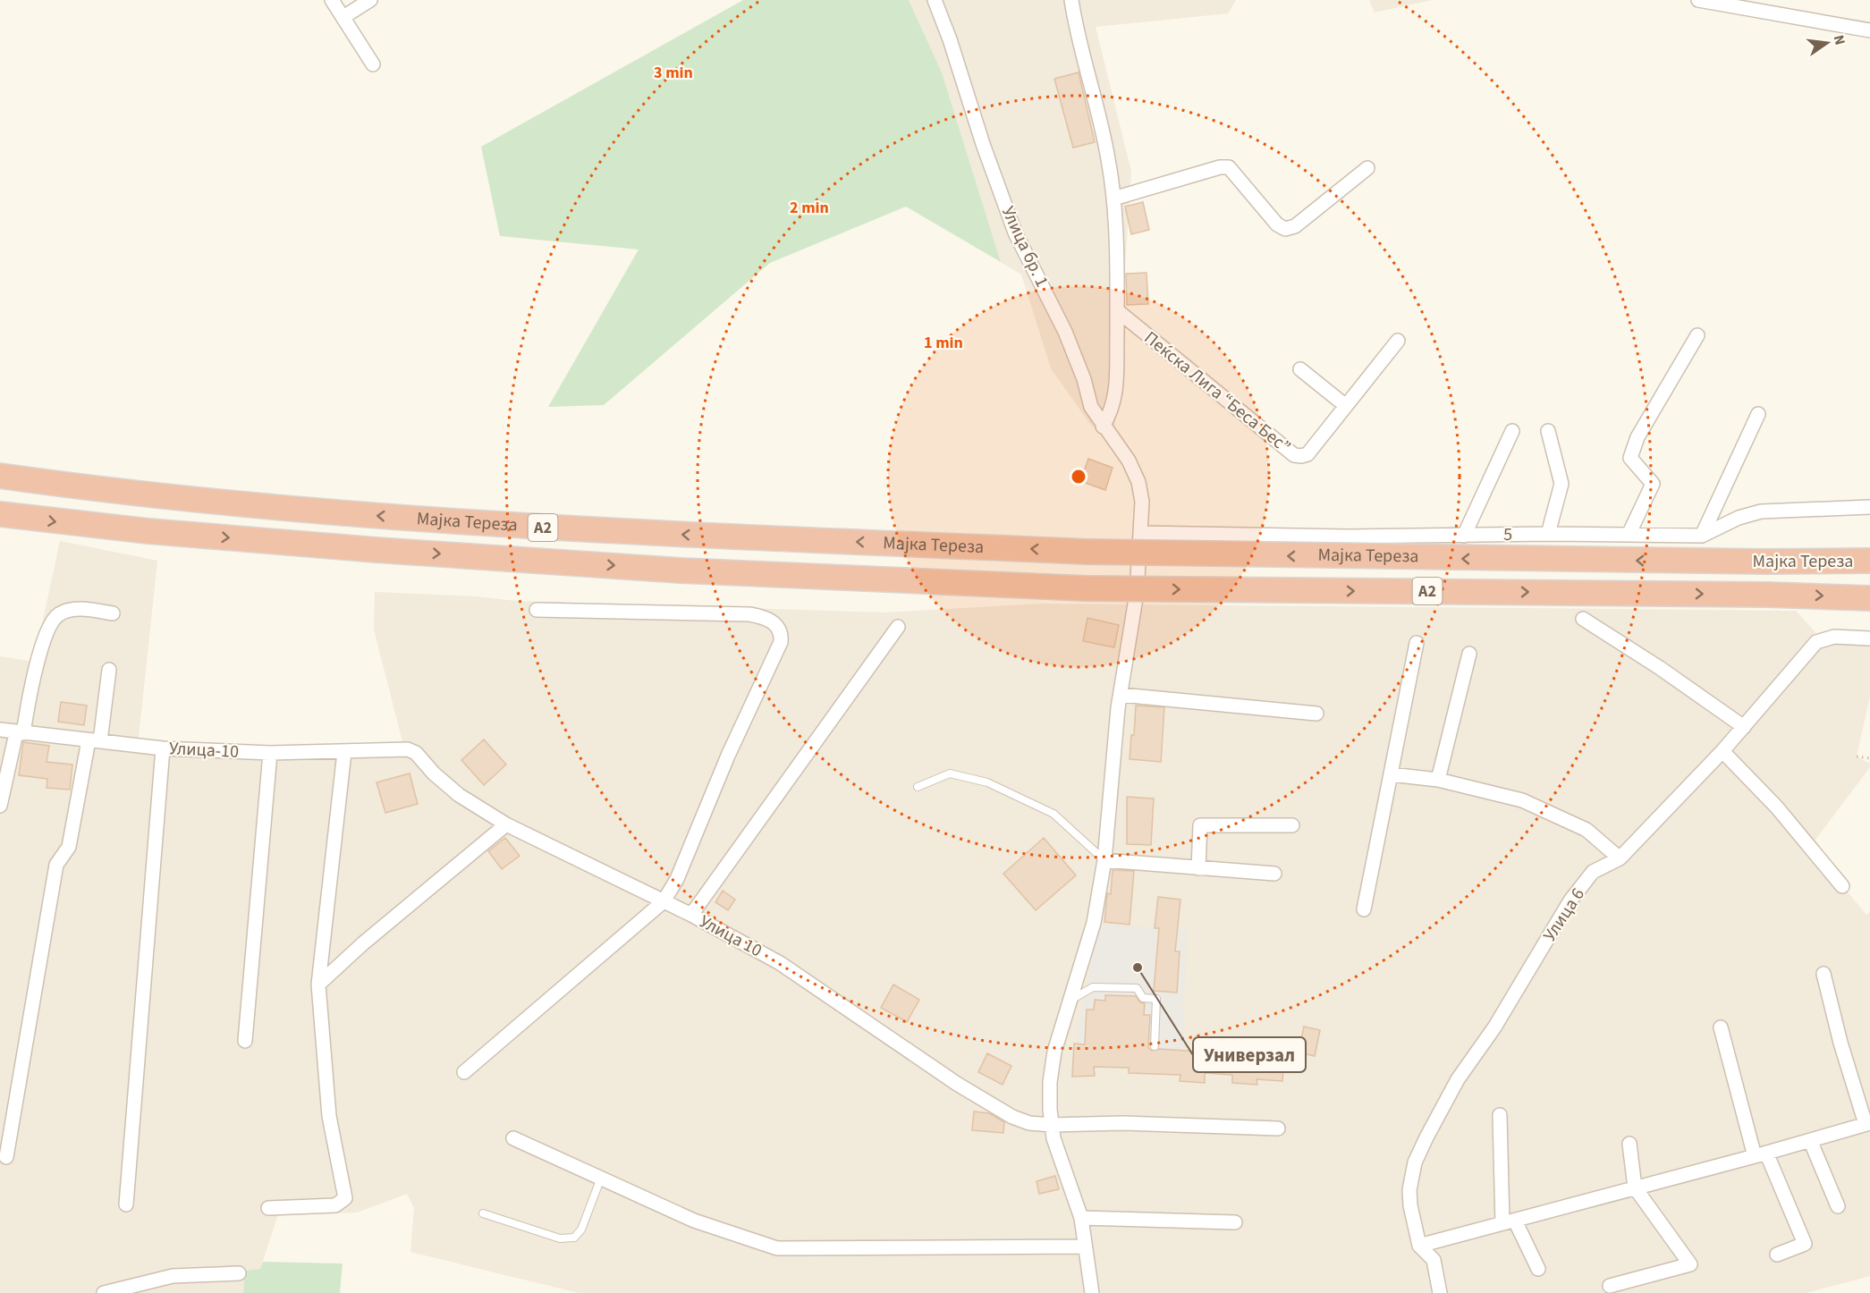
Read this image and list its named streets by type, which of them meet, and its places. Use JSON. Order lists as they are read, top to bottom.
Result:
{
  "streets": {
    "highway": ["Мајка Тереза", "A2"],
    "street": [
      "Улица бр. 1",
      "Пеќска Лига “Беса Бес”",
      "5",
      "Улица-10",
      "Улица 6",
      "Улица 10"
    ]
  },
  "crossings": [
    ["Улица бр. 1", "Пеќска Лига “Беса Бес”"],
    ["Улица бр. 1", "5"],
    ["Улица бр. 1", "Улица 10"],
    ["Улица-10", "Улица 10"]
  ],
  "places": ["Универзал"],
  "north": "right",
  "rings": ["3 min", "2 min", "1 min"]
}
